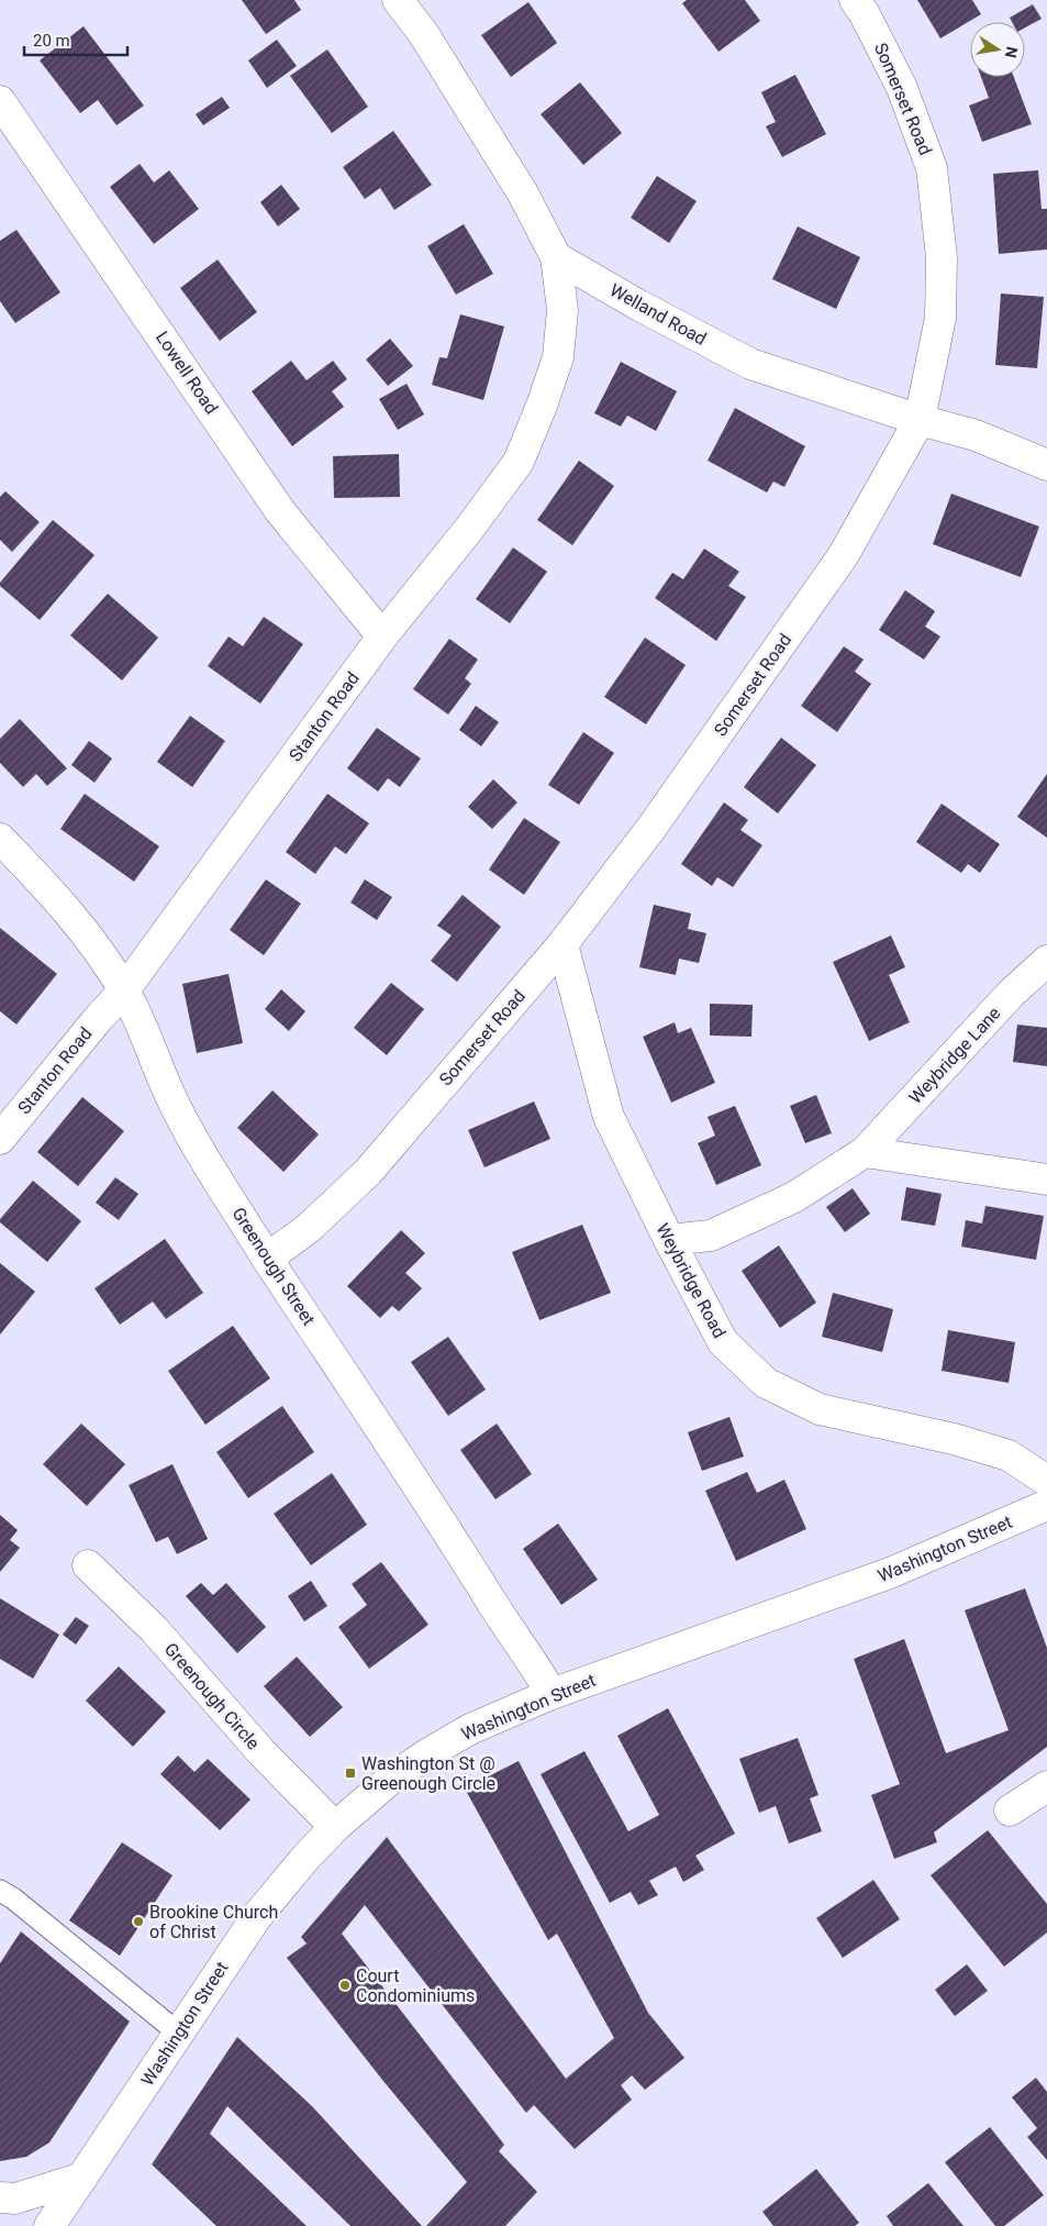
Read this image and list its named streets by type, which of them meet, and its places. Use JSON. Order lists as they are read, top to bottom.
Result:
{
  "streets": {
    "street": [
      "Somerset Road",
      "Welland Road",
      "Lowell Road",
      "Stanton Road",
      "Weybridge Lane",
      "Greenough Street",
      "Weybridge Road",
      "Washington Street",
      "Greenough Circle"
    ]
  },
  "crossings": [
    ["Somerset Road", "Welland Road"],
    ["Somerset Road", "Greenough Street"],
    ["Somerset Road", "Weybridge Road"],
    ["Welland Road", "Stanton Road"],
    ["Lowell Road", "Stanton Road"],
    ["Stanton Road", "Greenough Street"],
    ["Weybridge Lane", "Weybridge Road"],
    ["Greenough Street", "Washington Street"],
    ["Washington Street", "Greenough Circle"]
  ],
  "places": {
    "transit": ["Washington St @ Greenough Circle"],
    "other": ["Brookine Church of Christ", "Court Condominiums"]
  },
  "scale_bar": "20 m",
  "north": "right"
}
